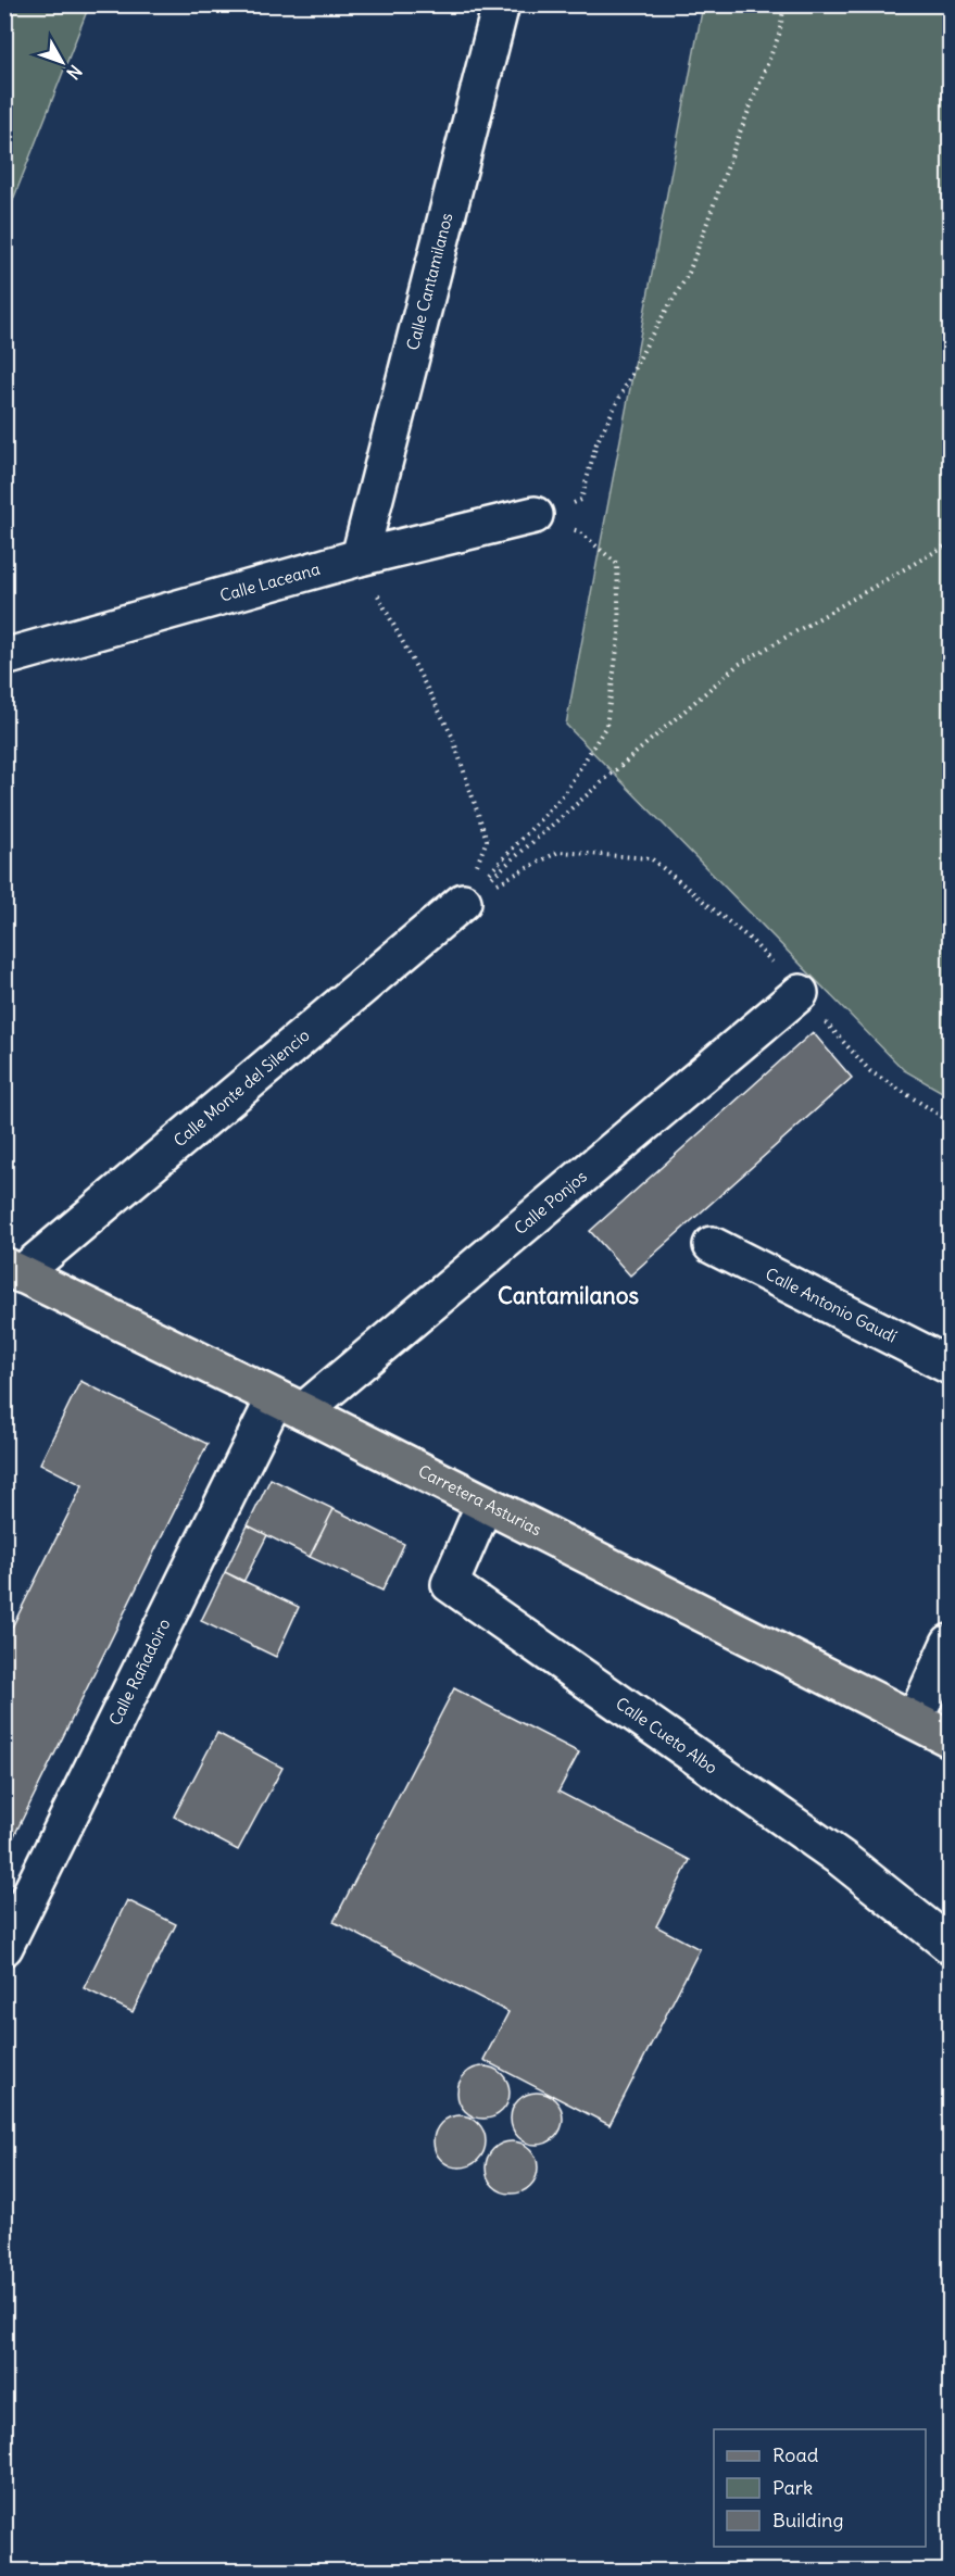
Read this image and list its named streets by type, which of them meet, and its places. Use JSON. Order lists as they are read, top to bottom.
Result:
{
  "streets": {
    "main road": ["Carretera Asturias"],
    "street": [
      "Calle Cantamilanos",
      "Calle Laceana",
      "Calle Monte del Silencio",
      "Calle Ponjos",
      "Calle Antonio Gaudí",
      "Calle Rañadoiro",
      "Calle Cueto Albo"
    ]
  },
  "crossings": [
    ["Calle Cantamilanos", "Calle Laceana"],
    ["Calle Monte del Silencio", "Carretera Asturias"],
    ["Calle Ponjos", "Carretera Asturias"],
    ["Calle Ponjos", "Calle Rañadoiro"],
    ["Carretera Asturias", "Calle Rañadoiro"],
    ["Carretera Asturias", "Calle Cueto Albo"]
  ],
  "districts": ["Cantamilanos"],
  "legend": ["Road", "Park", "Building"],
  "north": "bottom right"
}
